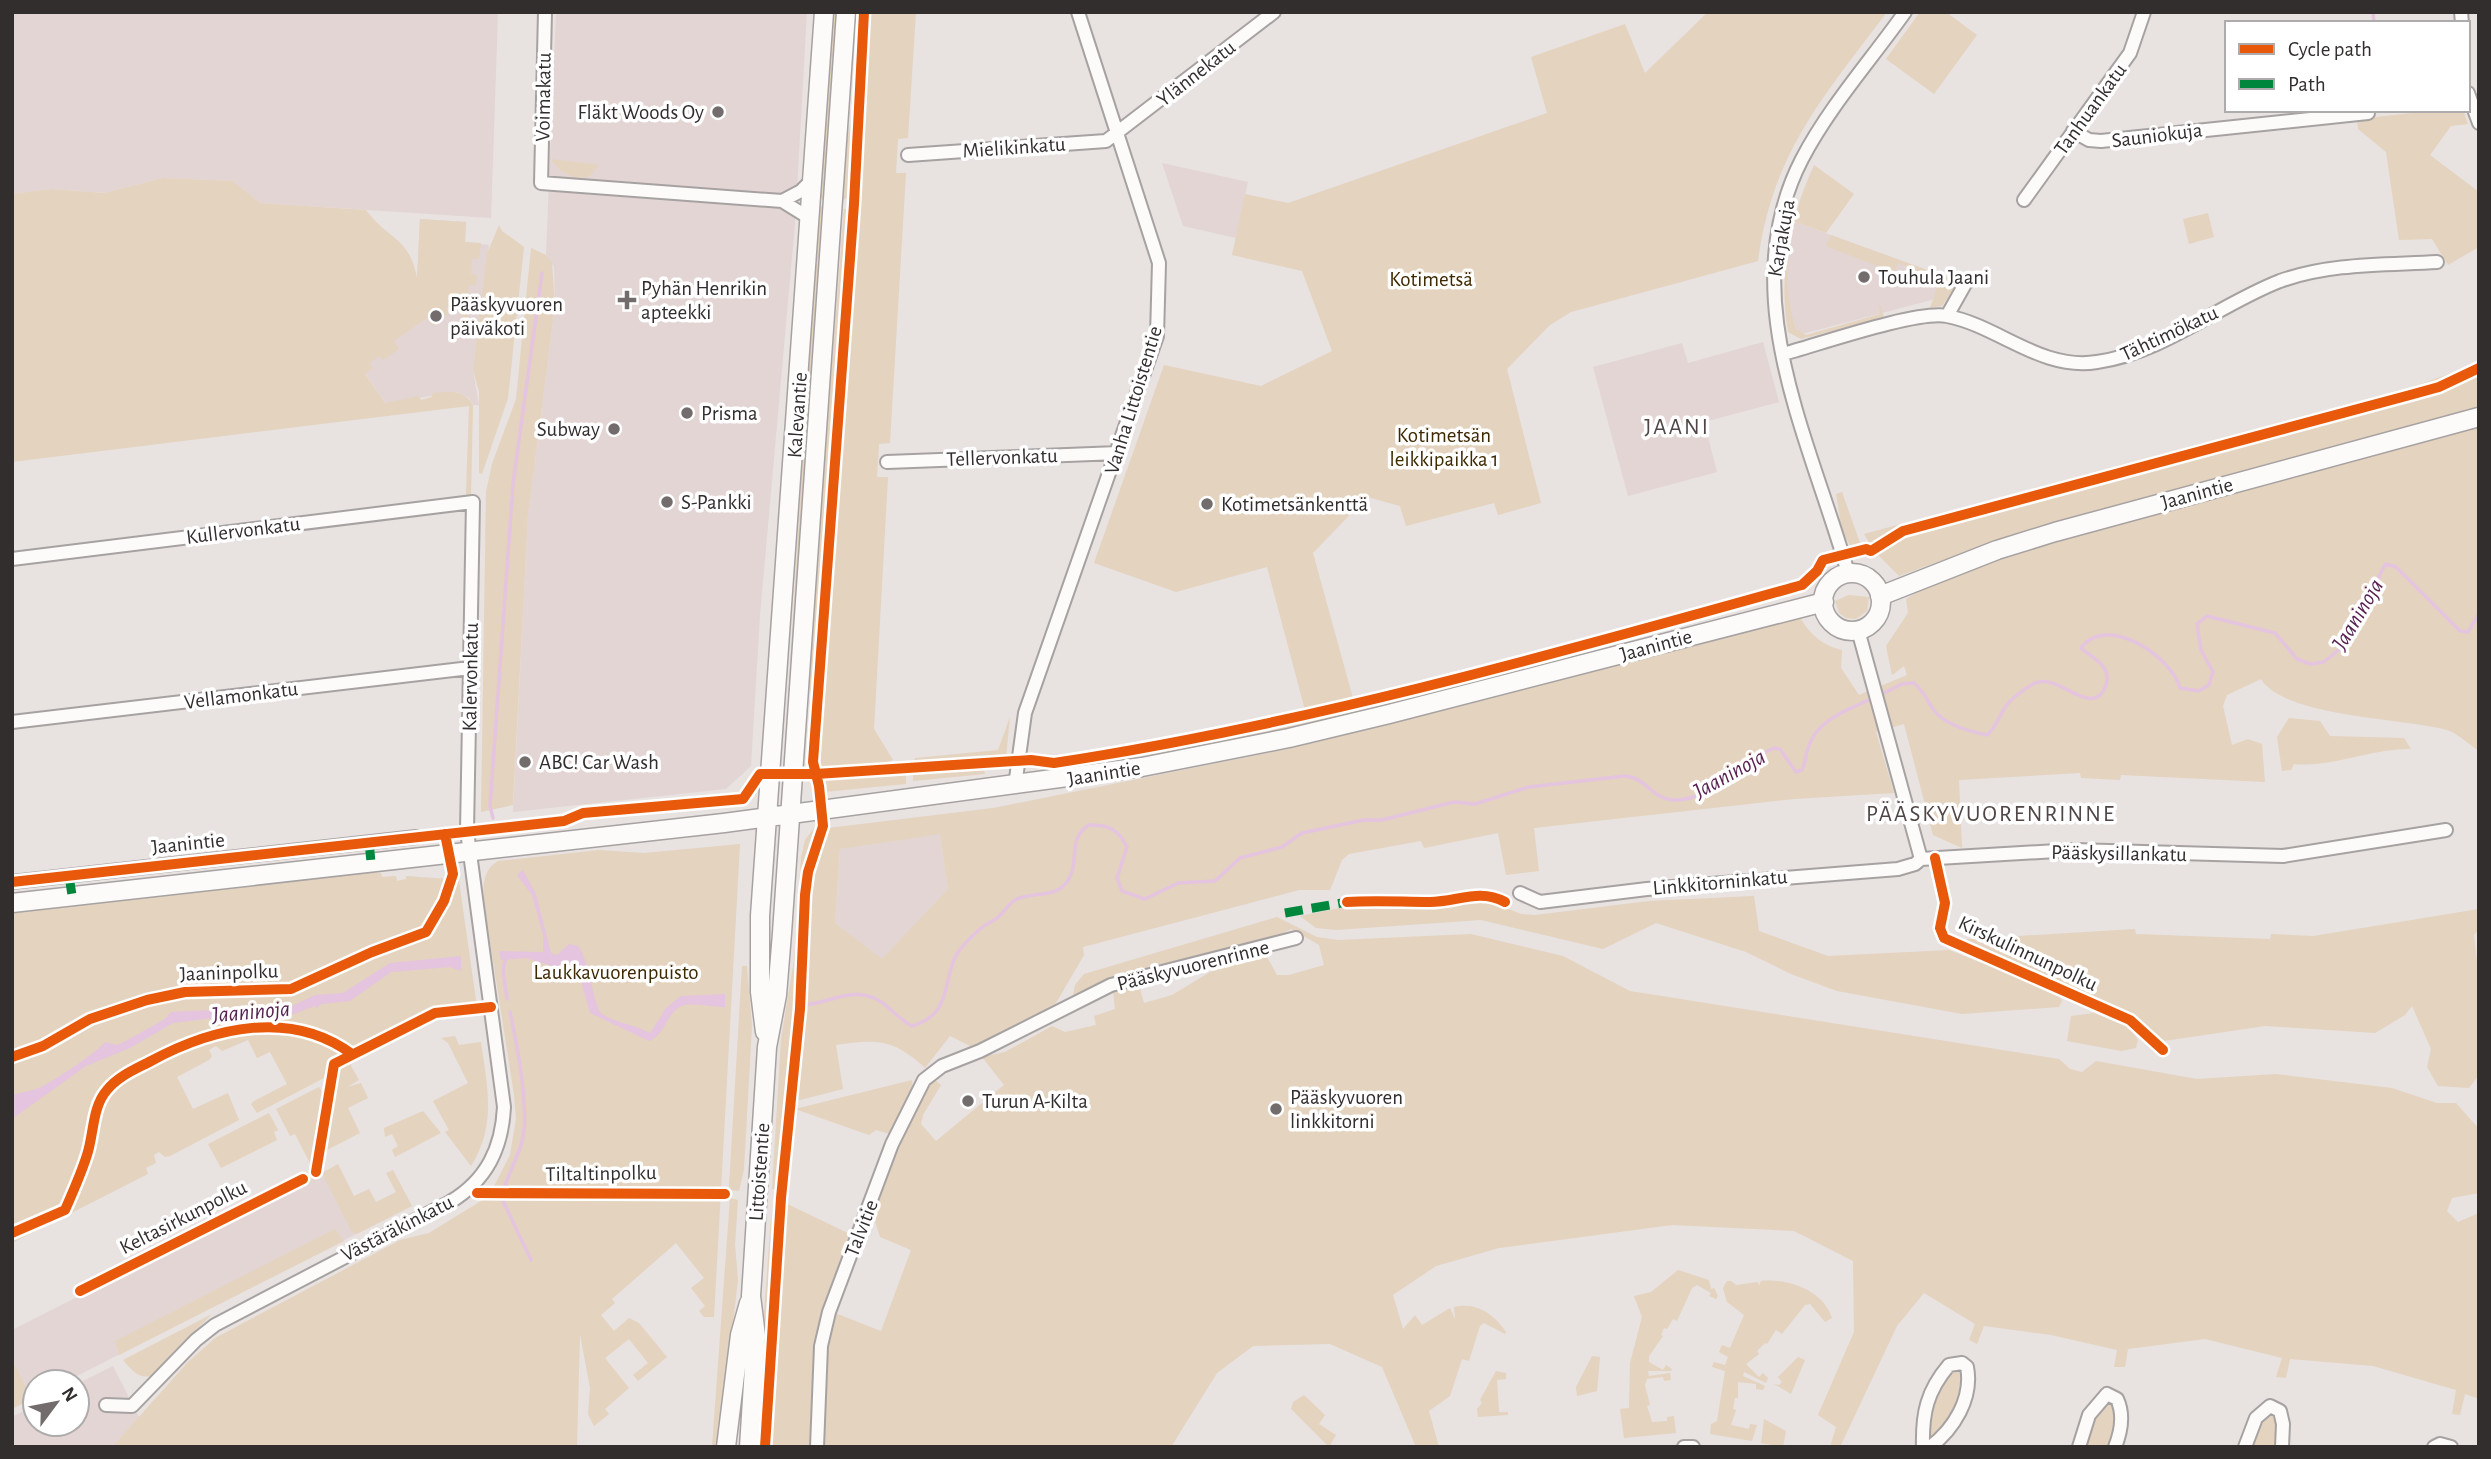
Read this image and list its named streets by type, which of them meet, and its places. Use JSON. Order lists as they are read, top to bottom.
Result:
{
  "streets": {
    "main road": ["Kalevantie", "Jaanintie", "Littoistentie"],
    "street": [
      "Ylännekatu",
      "Voimakatu",
      "Tanhuankatu",
      "Sauniokuja",
      "Mielikinkatu",
      "Karjakuja",
      "Tähtimökatu",
      "Vanha Littoistentie",
      "Tellervonkatu",
      "Kullervonkatu",
      "Kalervonkatu",
      "Vellamonkatu",
      "Pääskysillankatu",
      "Linkkitorninkatu",
      "Pääskyvuorenrinne",
      "Västäräkinkatu",
      "Talvitie"
    ],
    "cycle path": [
      "Kirskulinnunpolku",
      "Jaaninpolku",
      "Tiltaltinpolku",
      "Keltasirkunpolku"
    ]
  },
  "crossings": [
    ["Ylännekatu", "Mielikinkatu"],
    ["Ylännekatu", "Vanha Littoistentie"],
    ["Tanhuankatu", "Sauniokuja"],
    ["Mielikinkatu", "Vanha Littoistentie"],
    ["Karjakuja", "Tähtimökatu"],
    ["Karjakuja", "Jaanintie"],
    ["Vanha Littoistentie", "Tellervonkatu"],
    ["Vanha Littoistentie", "Jaanintie"],
    ["Kalevantie", "Jaanintie"],
    ["Kalevantie", "Littoistentie"],
    ["Jaanintie", "Kalervonkatu"],
    ["Jaanintie", "Littoistentie"],
    ["Jaanintie", "Västäräkinkatu"],
    ["Kullervonkatu", "Kalervonkatu"],
    ["Kalervonkatu", "Vellamonkatu"],
    ["Kalervonkatu", "Västäräkinkatu"],
    ["Pääskysillankatu", "Linkkitorninkatu"],
    ["Pääskyvuorenrinne", "Talvitie"]
  ],
  "districts": ["JAANI", "PÄÄSKYVUORENRINNE"],
  "water": ["Jaaninoja"],
  "parks": ["Kotimetsä", "Kotimetsän leikkipaikka 1", "Laukkavuorenpuisto"],
  "places": {
    "other": [
      "Fläkt Woods Oy",
      "Touhula Jaani",
      "Pääskyvuoren päiväkoti",
      "Prisma",
      "Subway",
      "S-Pankki",
      "Kotimetsänkenttä",
      "ABC! Car Wash",
      "Turun A-Kilta",
      "Pääskyvuoren linkkitorni"
    ],
    "health": ["Pyhän Henrikin apteekki"]
  },
  "legend": ["Cycle path", "Path"],
  "north": "top right"
}
